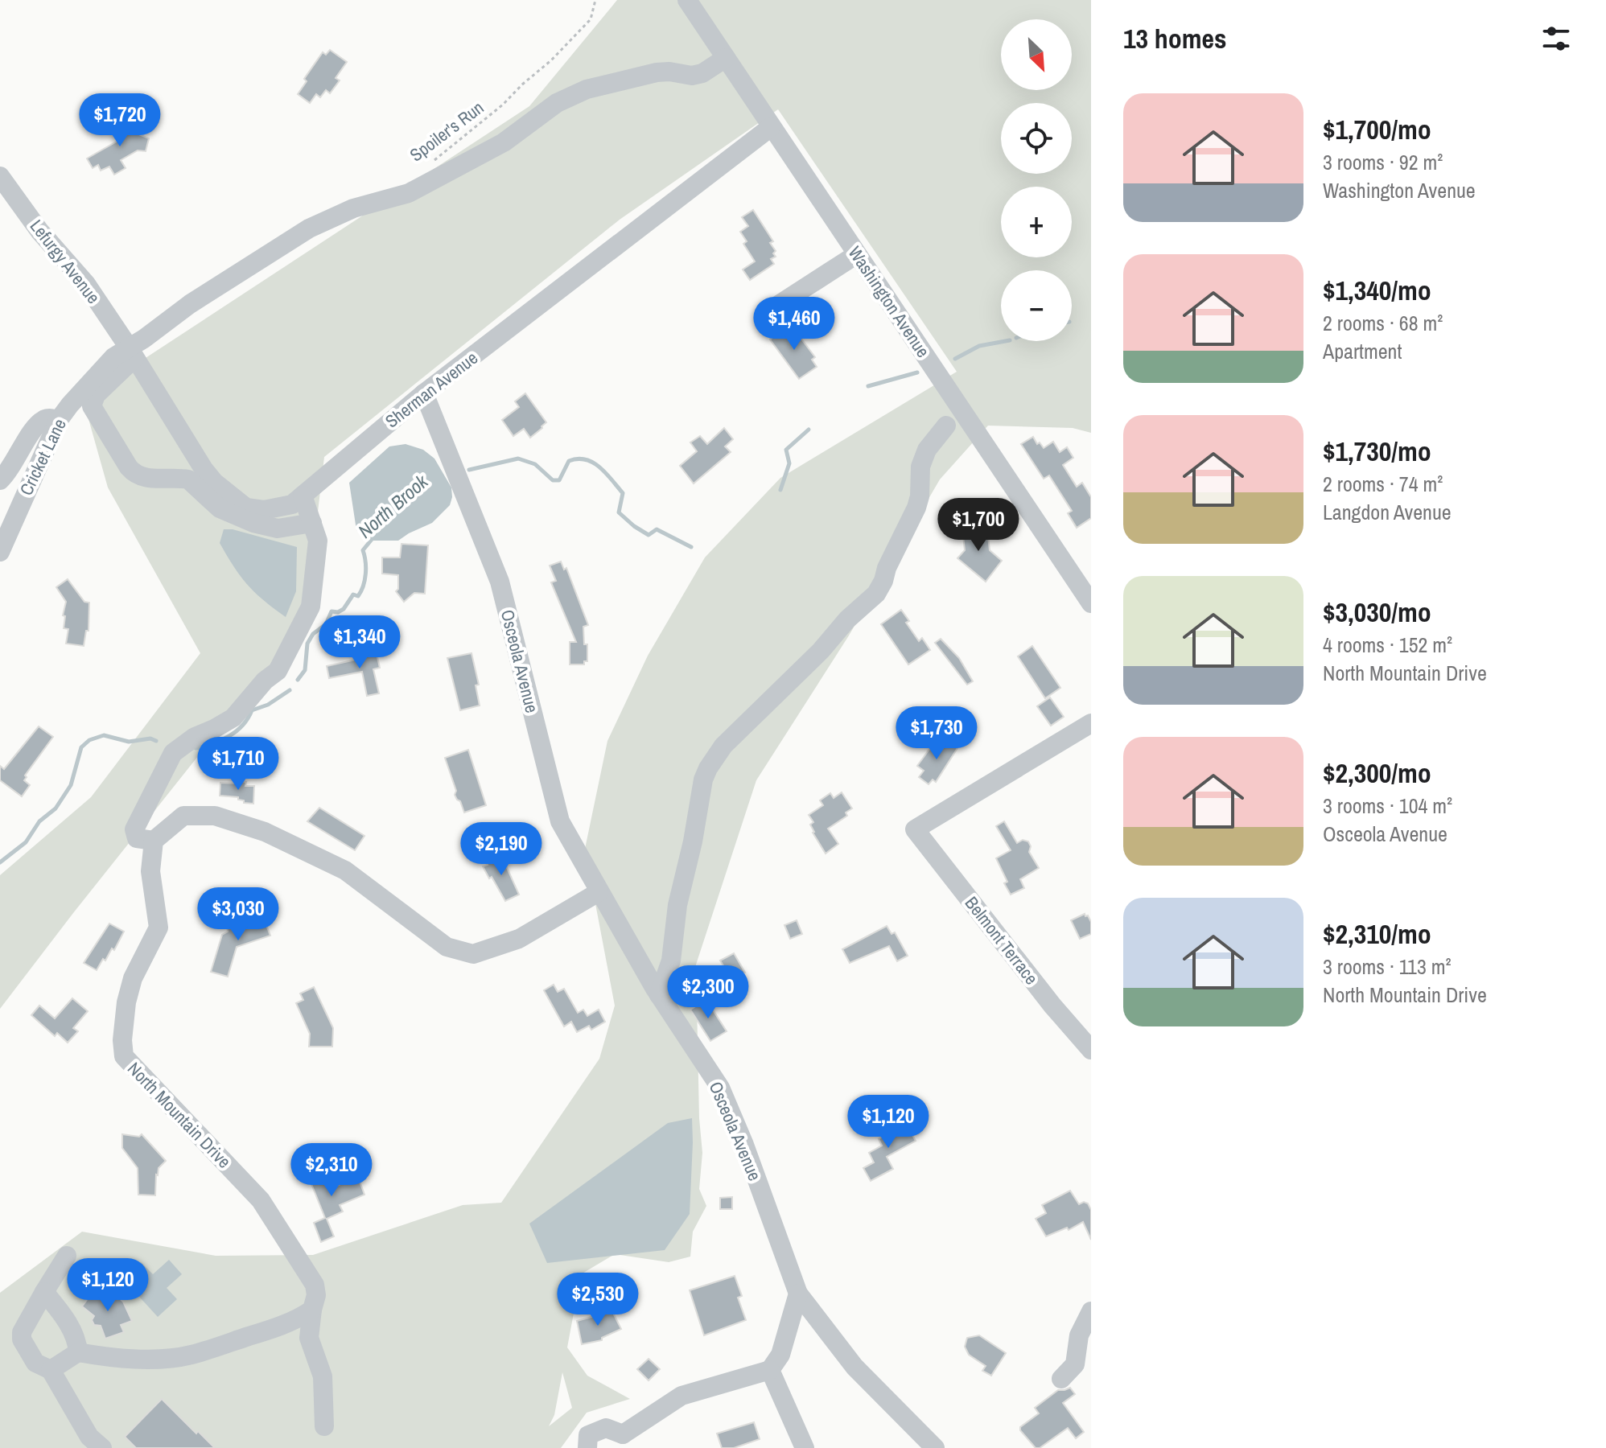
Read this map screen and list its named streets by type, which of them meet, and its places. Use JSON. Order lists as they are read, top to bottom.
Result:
{
  "streets": {
    "street": [
      "Lefurgy Avenue",
      "Washington Avenue",
      "Sherman Avenue",
      "Cricket Lane",
      "Osceola Avenue",
      "Belmont Terrace",
      "North Mountain Drive"
    ],
    "path": ["Spoiler's Run"]
  },
  "crossings": [
    ["Lefurgy Avenue", "Sherman Avenue"],
    ["Lefurgy Avenue", "Cricket Lane"],
    ["Washington Avenue", "Sherman Avenue"],
    ["Sherman Avenue", "Cricket Lane"],
    ["Sherman Avenue", "Osceola Avenue"]
  ],
  "water": ["North Brook"],
  "north": "bottom right",
  "page": {
    "heading": "13 homes",
    "map_buttons": ["+", "−"],
    "list": [
      {
        "name": "$1,700/mo",
        "note": "3 rooms · 92 m² · Washington Avenue"
      },
      {
        "name": "$1,340/mo",
        "note": "2 rooms · 68 m² · Apartment"
      },
      {
        "name": "$1,730/mo",
        "note": "2 rooms · 74 m² · Langdon Avenue"
      },
      {
        "name": "$3,030/mo",
        "note": "4 rooms · 152 m² · North Mountain Drive"
      },
      {
        "name": "$2,300/mo",
        "note": "3 rooms · 104 m² · Osceola Avenue"
      },
      {
        "name": "$2,310/mo",
        "note": "3 rooms · 113 m² · North Mountain Drive"
      }
    ],
    "price": [
      "$1,720",
      "$1,460",
      "$1,700",
      "$1,340",
      "$1,730",
      "$1,710",
      "$2,190",
      "$3,030",
      "$2,300",
      "$1,120",
      "$2,310",
      "$1,120",
      "$2,530"
    ]
  }
}
